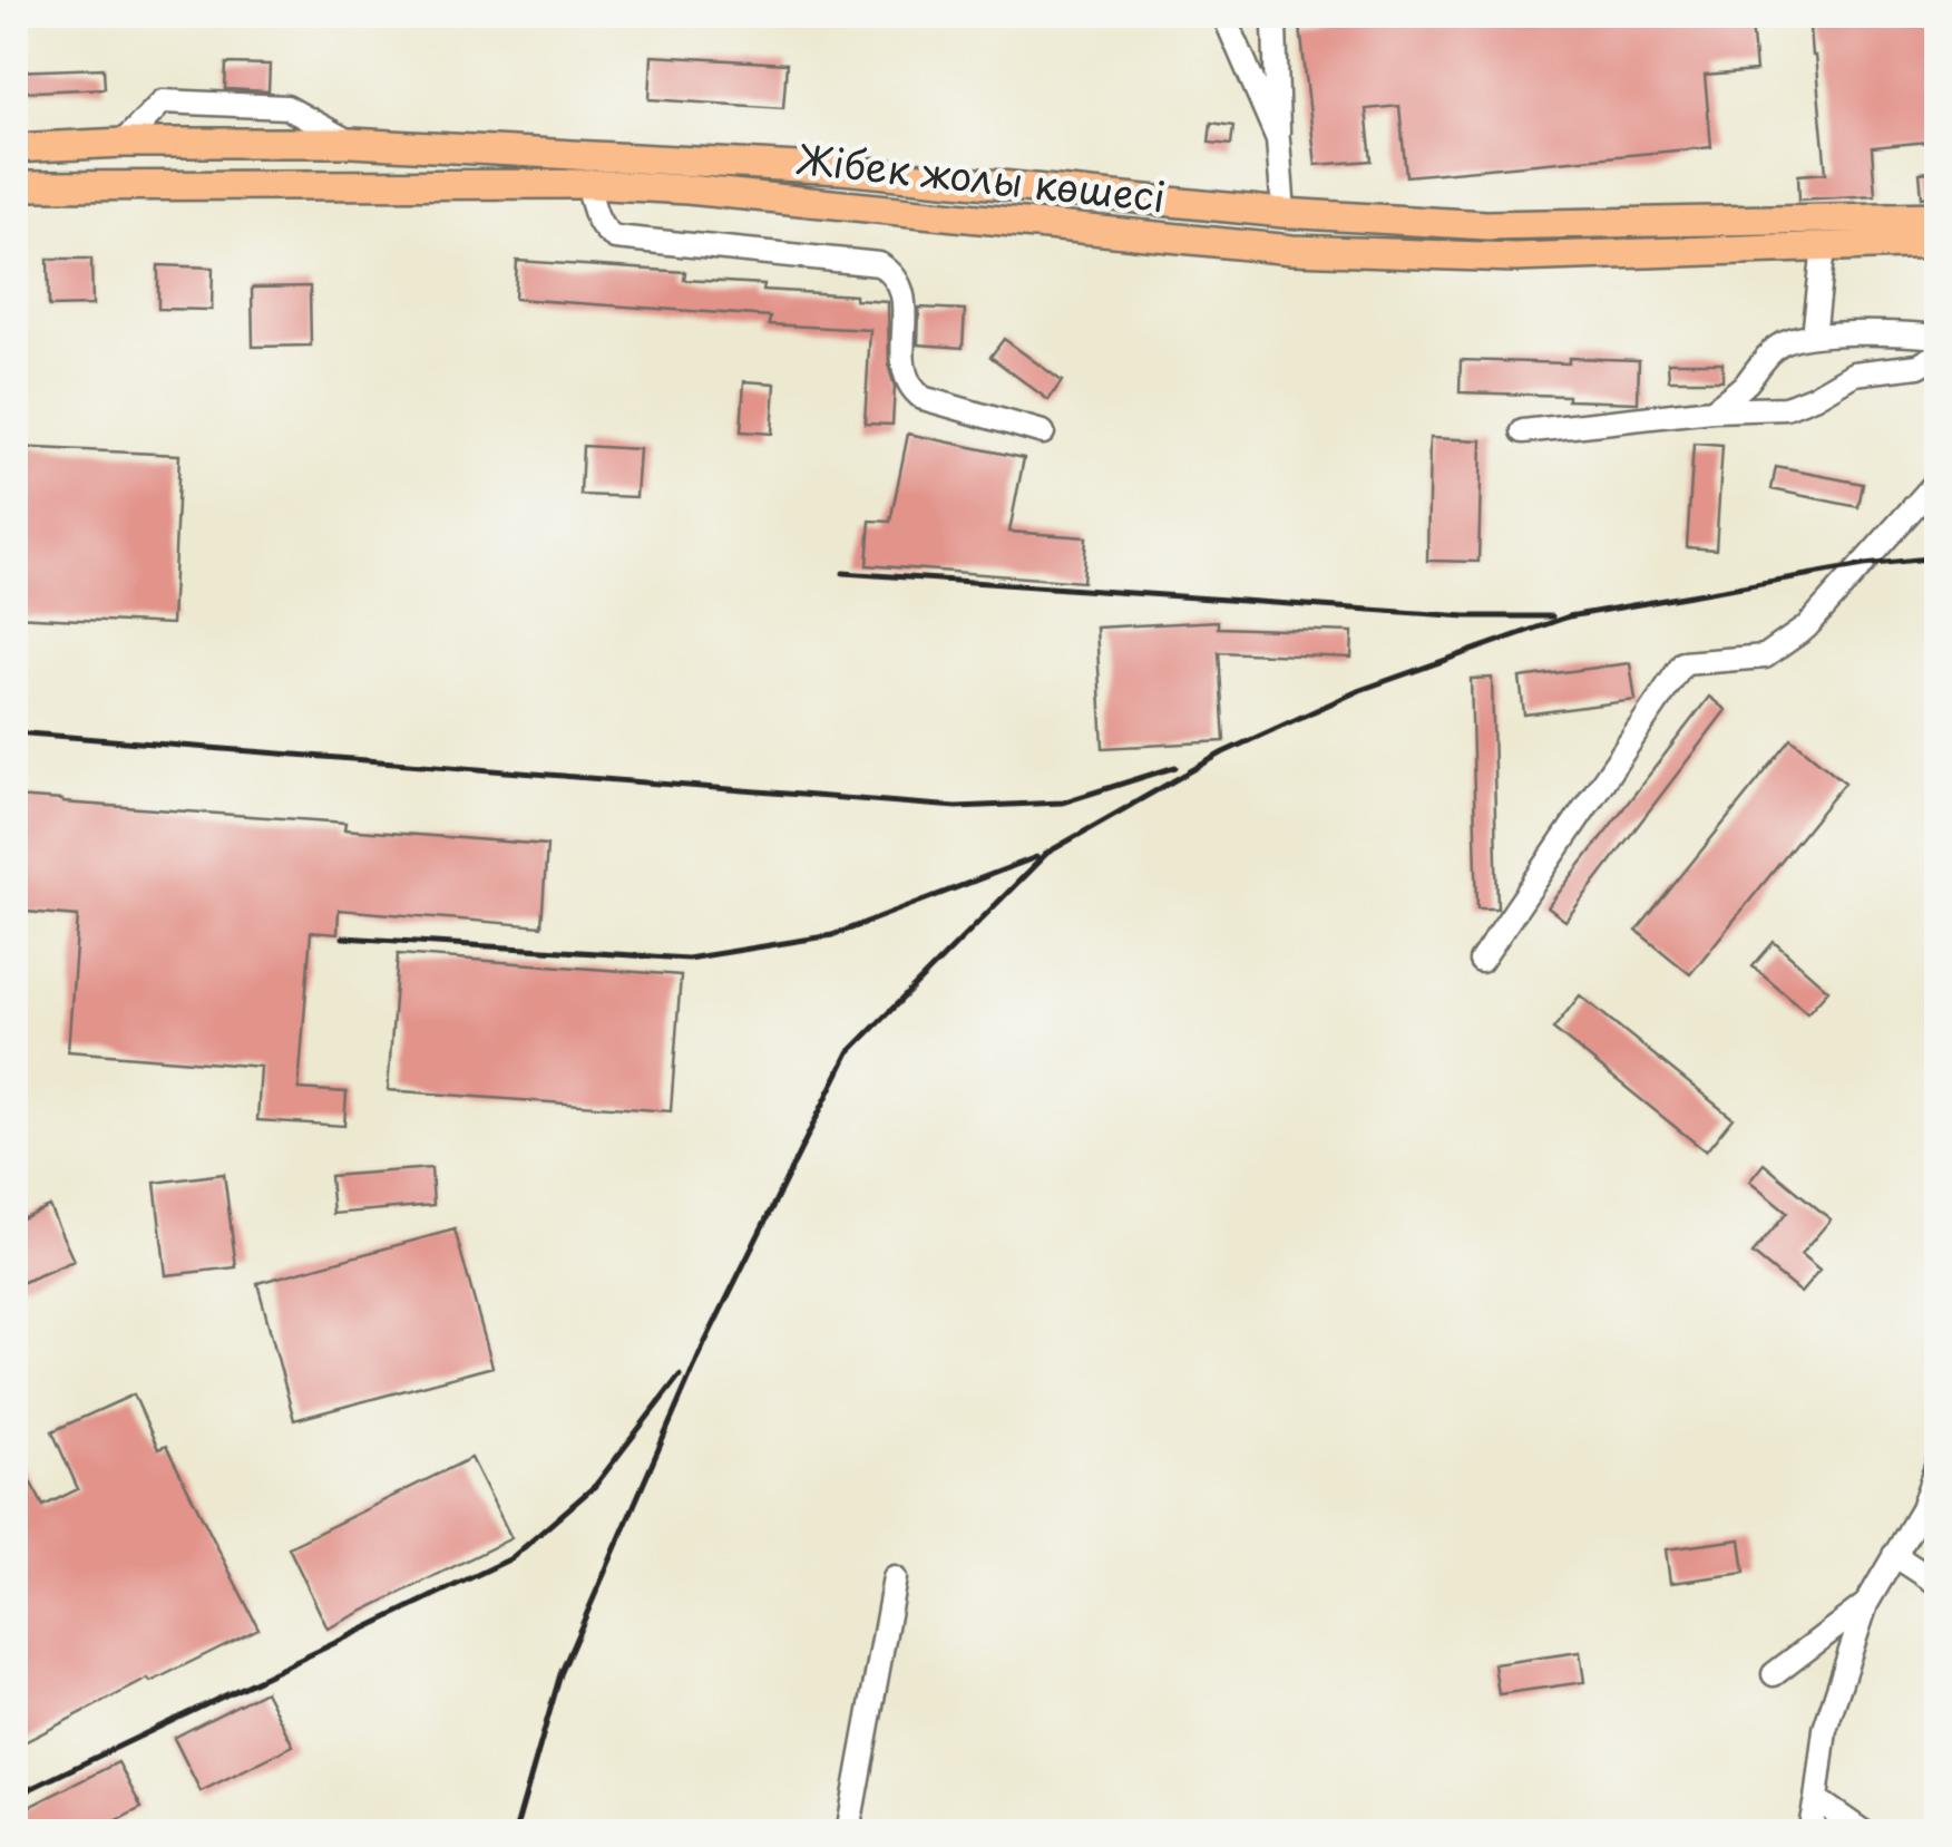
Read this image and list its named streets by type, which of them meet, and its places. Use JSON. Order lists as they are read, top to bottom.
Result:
{
  "streets": {
    "main road": ["Жібек жолы көшесі"]
  }
}
